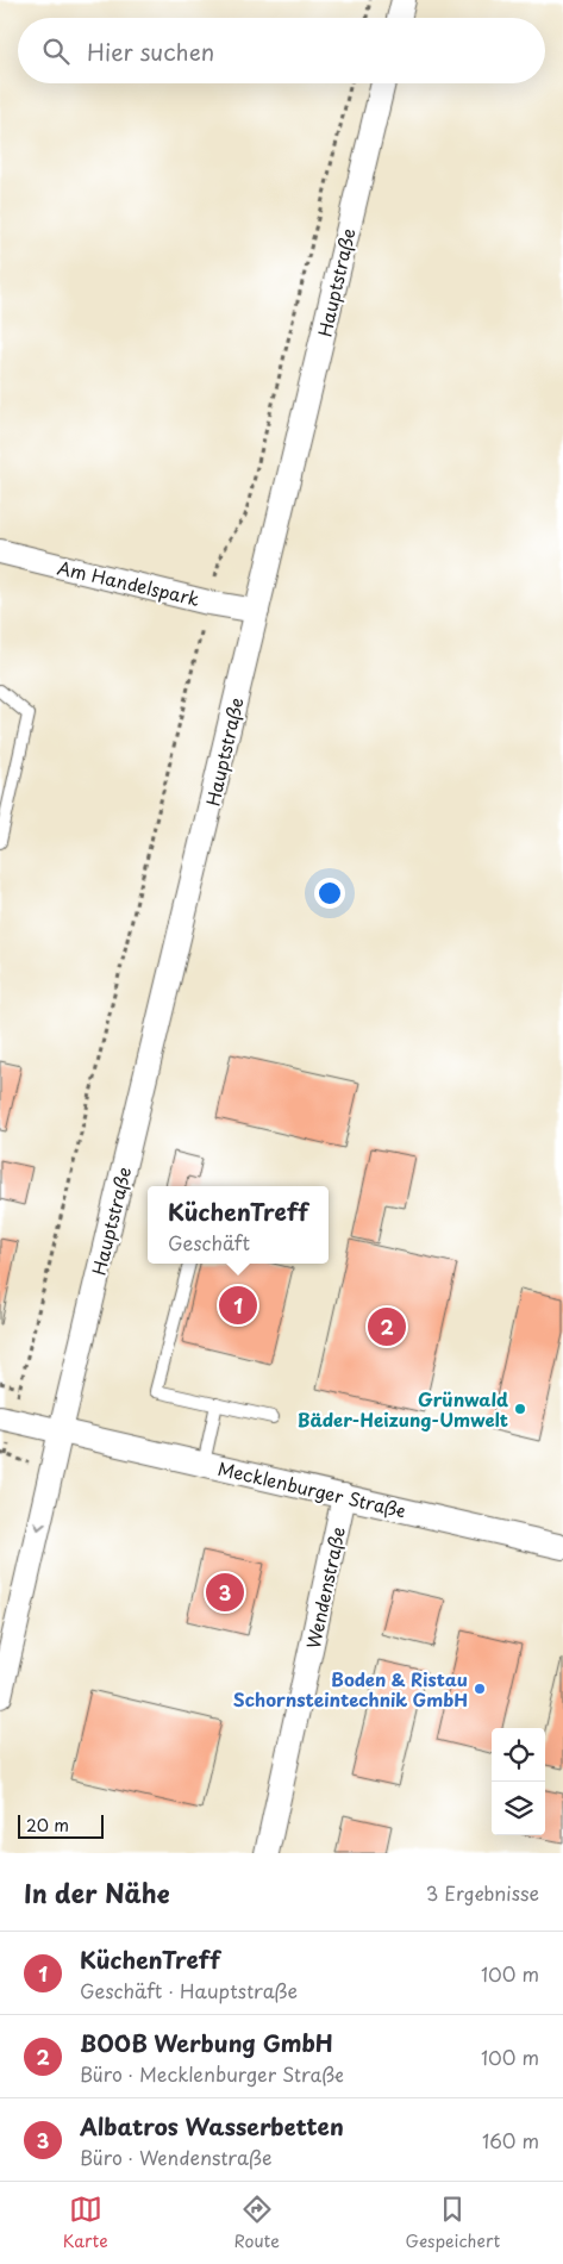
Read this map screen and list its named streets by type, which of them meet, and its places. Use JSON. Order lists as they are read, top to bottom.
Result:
{
  "streets": {
    "street": [
      "Hauptstraße",
      "Am Handelspark",
      "Mecklenburger Straße",
      "Wendenstraße"
    ]
  },
  "crossings": [
    ["Hauptstraße", "Am Handelspark"],
    ["Hauptstraße", "Mecklenburger Straße"],
    ["Mecklenburger Straße", "Wendenstraße"]
  ],
  "places": ["Grünwald Bäder-Heizung-Umwelt", "Boden & Ristau Schornsteintechnik GmbH"],
  "scale_bar": "20 m",
  "page": {
    "search": "Hier suchen",
    "popup": ["KüchenTreff", "Geschäft"],
    "pins": ["1", "2", "3"],
    "scale": "20 m",
    "heading": ["In der Nähe", "3 Ergebnisse"],
    "list": [
      {
        "mark": "1",
        "name": "KüchenTreff",
        "note": "Geschäft · Hauptstraße",
        "value": "100 m"
      },
      {
        "mark": "2",
        "name": "BOOB Werbung GmbH",
        "note": "Büro · Mecklenburger Straße",
        "value": "100 m"
      },
      {
        "mark": "3",
        "name": "Albatros Wasserbetten",
        "note": "Büro · Wendenstraße",
        "value": "160 m"
      }
    ],
    "nav": ["Karte", "Route", "Gespeichert"]
  }
}
